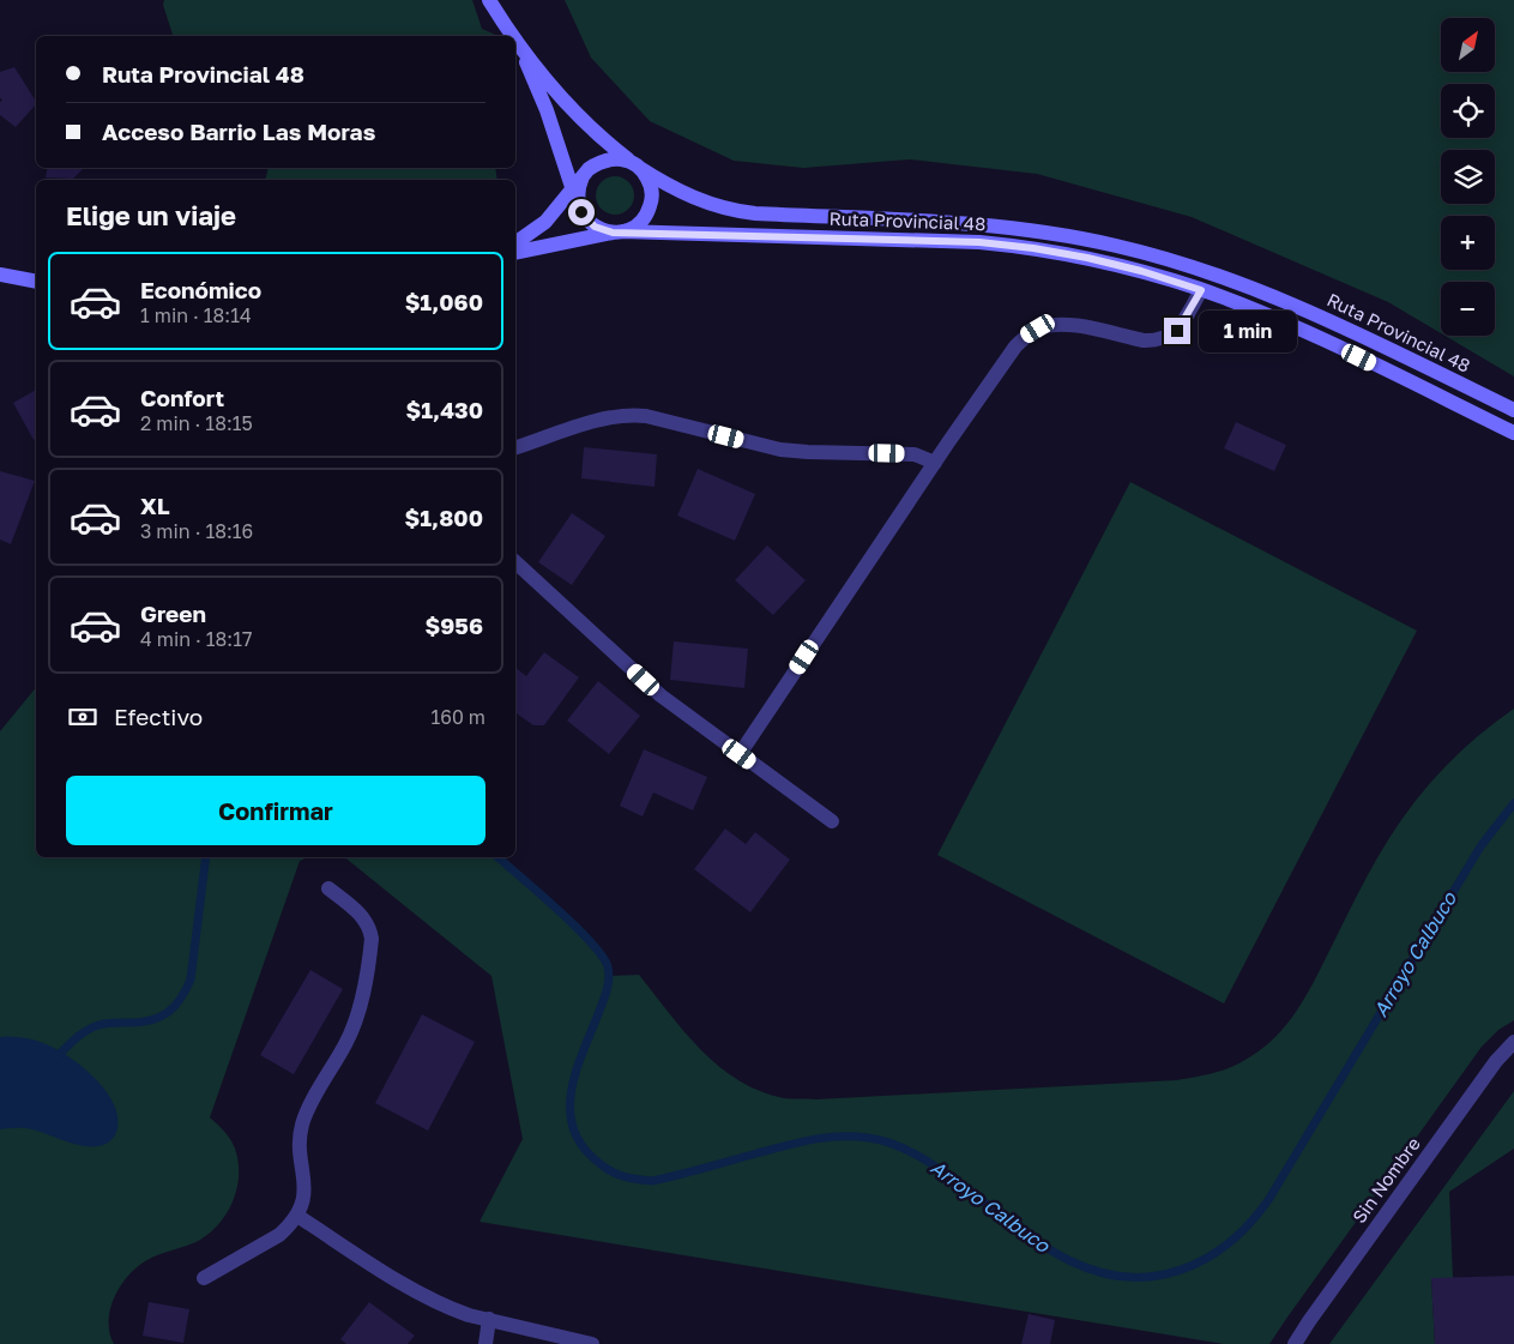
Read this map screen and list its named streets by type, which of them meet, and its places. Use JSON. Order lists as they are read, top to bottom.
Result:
{
  "streets": {
    "main road": ["Ruta Provincial 48"],
    "street": ["Sin Nombre"]
  },
  "water": ["Arroyo Calbuco"],
  "north": "top right",
  "page": {
    "map_buttons": ["+", "−"],
    "banner": ["Ruta Provincial 48", "Acceso Barrio Las Moras"],
    "heading": "Elige un viaje",
    "list": [
      {
        "name": "Económico",
        "note": "1 min · 18:14",
        "value": "$1,060"
      },
      {
        "name": "Confort",
        "note": "2 min · 18:15",
        "value": "$1,430"
      },
      {
        "name": "XL",
        "note": "3 min · 18:16",
        "value": "$1,800"
      },
      {
        "name": "Green",
        "note": "4 min · 18:17",
        "value": "$956"
      }
    ],
    "bubble": "1 min",
    "pay": ["Efectivo", "160 m"],
    "buttons": "Confirmar"
  }
}
